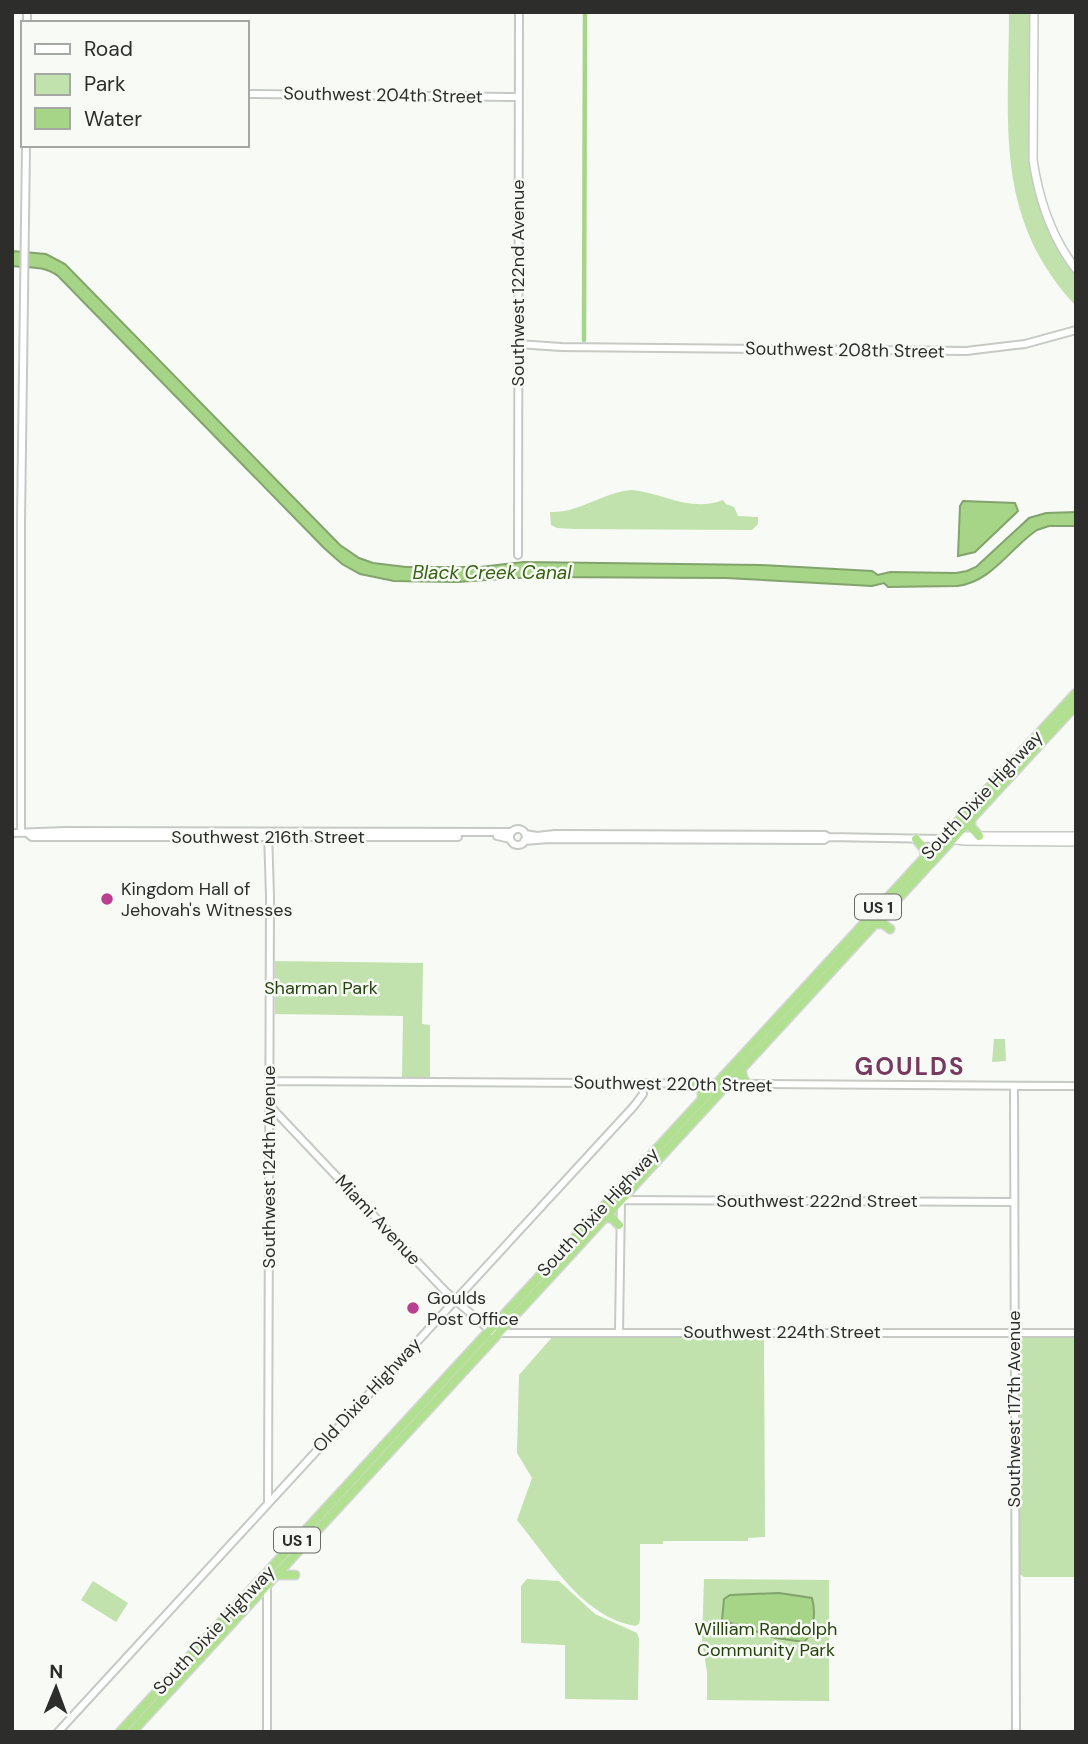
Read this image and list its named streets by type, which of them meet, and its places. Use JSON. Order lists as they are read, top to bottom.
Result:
{
  "streets": {
    "highway": ["South Dixie Highway", "US 1"],
    "street": [
      "Southwest 204th Street",
      "Southwest 122nd Avenue",
      "Southwest 208th Street",
      "Southwest 216th Street",
      "Southwest 220th Street",
      "Southwest 124th Avenue",
      "Southwest 222nd Street",
      "Miami Avenue",
      "Southwest 224th Street",
      "Old Dixie Highway",
      "Southwest 117th Avenue"
    ]
  },
  "crossings": [
    ["Southwest 204th Street", "Southwest 122nd Avenue"],
    ["Southwest 122nd Avenue", "Southwest 208th Street"],
    ["South Dixie Highway", "Southwest 220th Street"],
    ["South Dixie Highway", "Southwest 222nd Street"],
    ["South Dixie Highway", "Miami Avenue"],
    ["South Dixie Highway", "Southwest 224th Street"],
    ["Southwest 216th Street", "Southwest 124th Avenue"],
    ["Southwest 220th Street", "Southwest 124th Avenue"],
    ["Southwest 220th Street", "Old Dixie Highway"],
    ["Southwest 220th Street", "Southwest 117th Avenue"],
    ["Southwest 124th Avenue", "Miami Avenue"],
    ["Southwest 124th Avenue", "Old Dixie Highway"],
    ["Southwest 222nd Street", "Southwest 117th Avenue"],
    ["Miami Avenue", "Southwest 224th Street"],
    ["Miami Avenue", "Old Dixie Highway"],
    ["Southwest 224th Street", "Southwest 117th Avenue"]
  ],
  "districts": ["GOULDS"],
  "water": ["Black Creek Canal"],
  "parks": ["Sharman Park", "William Randolph Community Park"],
  "places": ["Kingdom Hall of Jehovah's Witnesses", "Goulds Post Office"],
  "legend": ["Road", "Park", "Water"],
  "north": "top"
}
